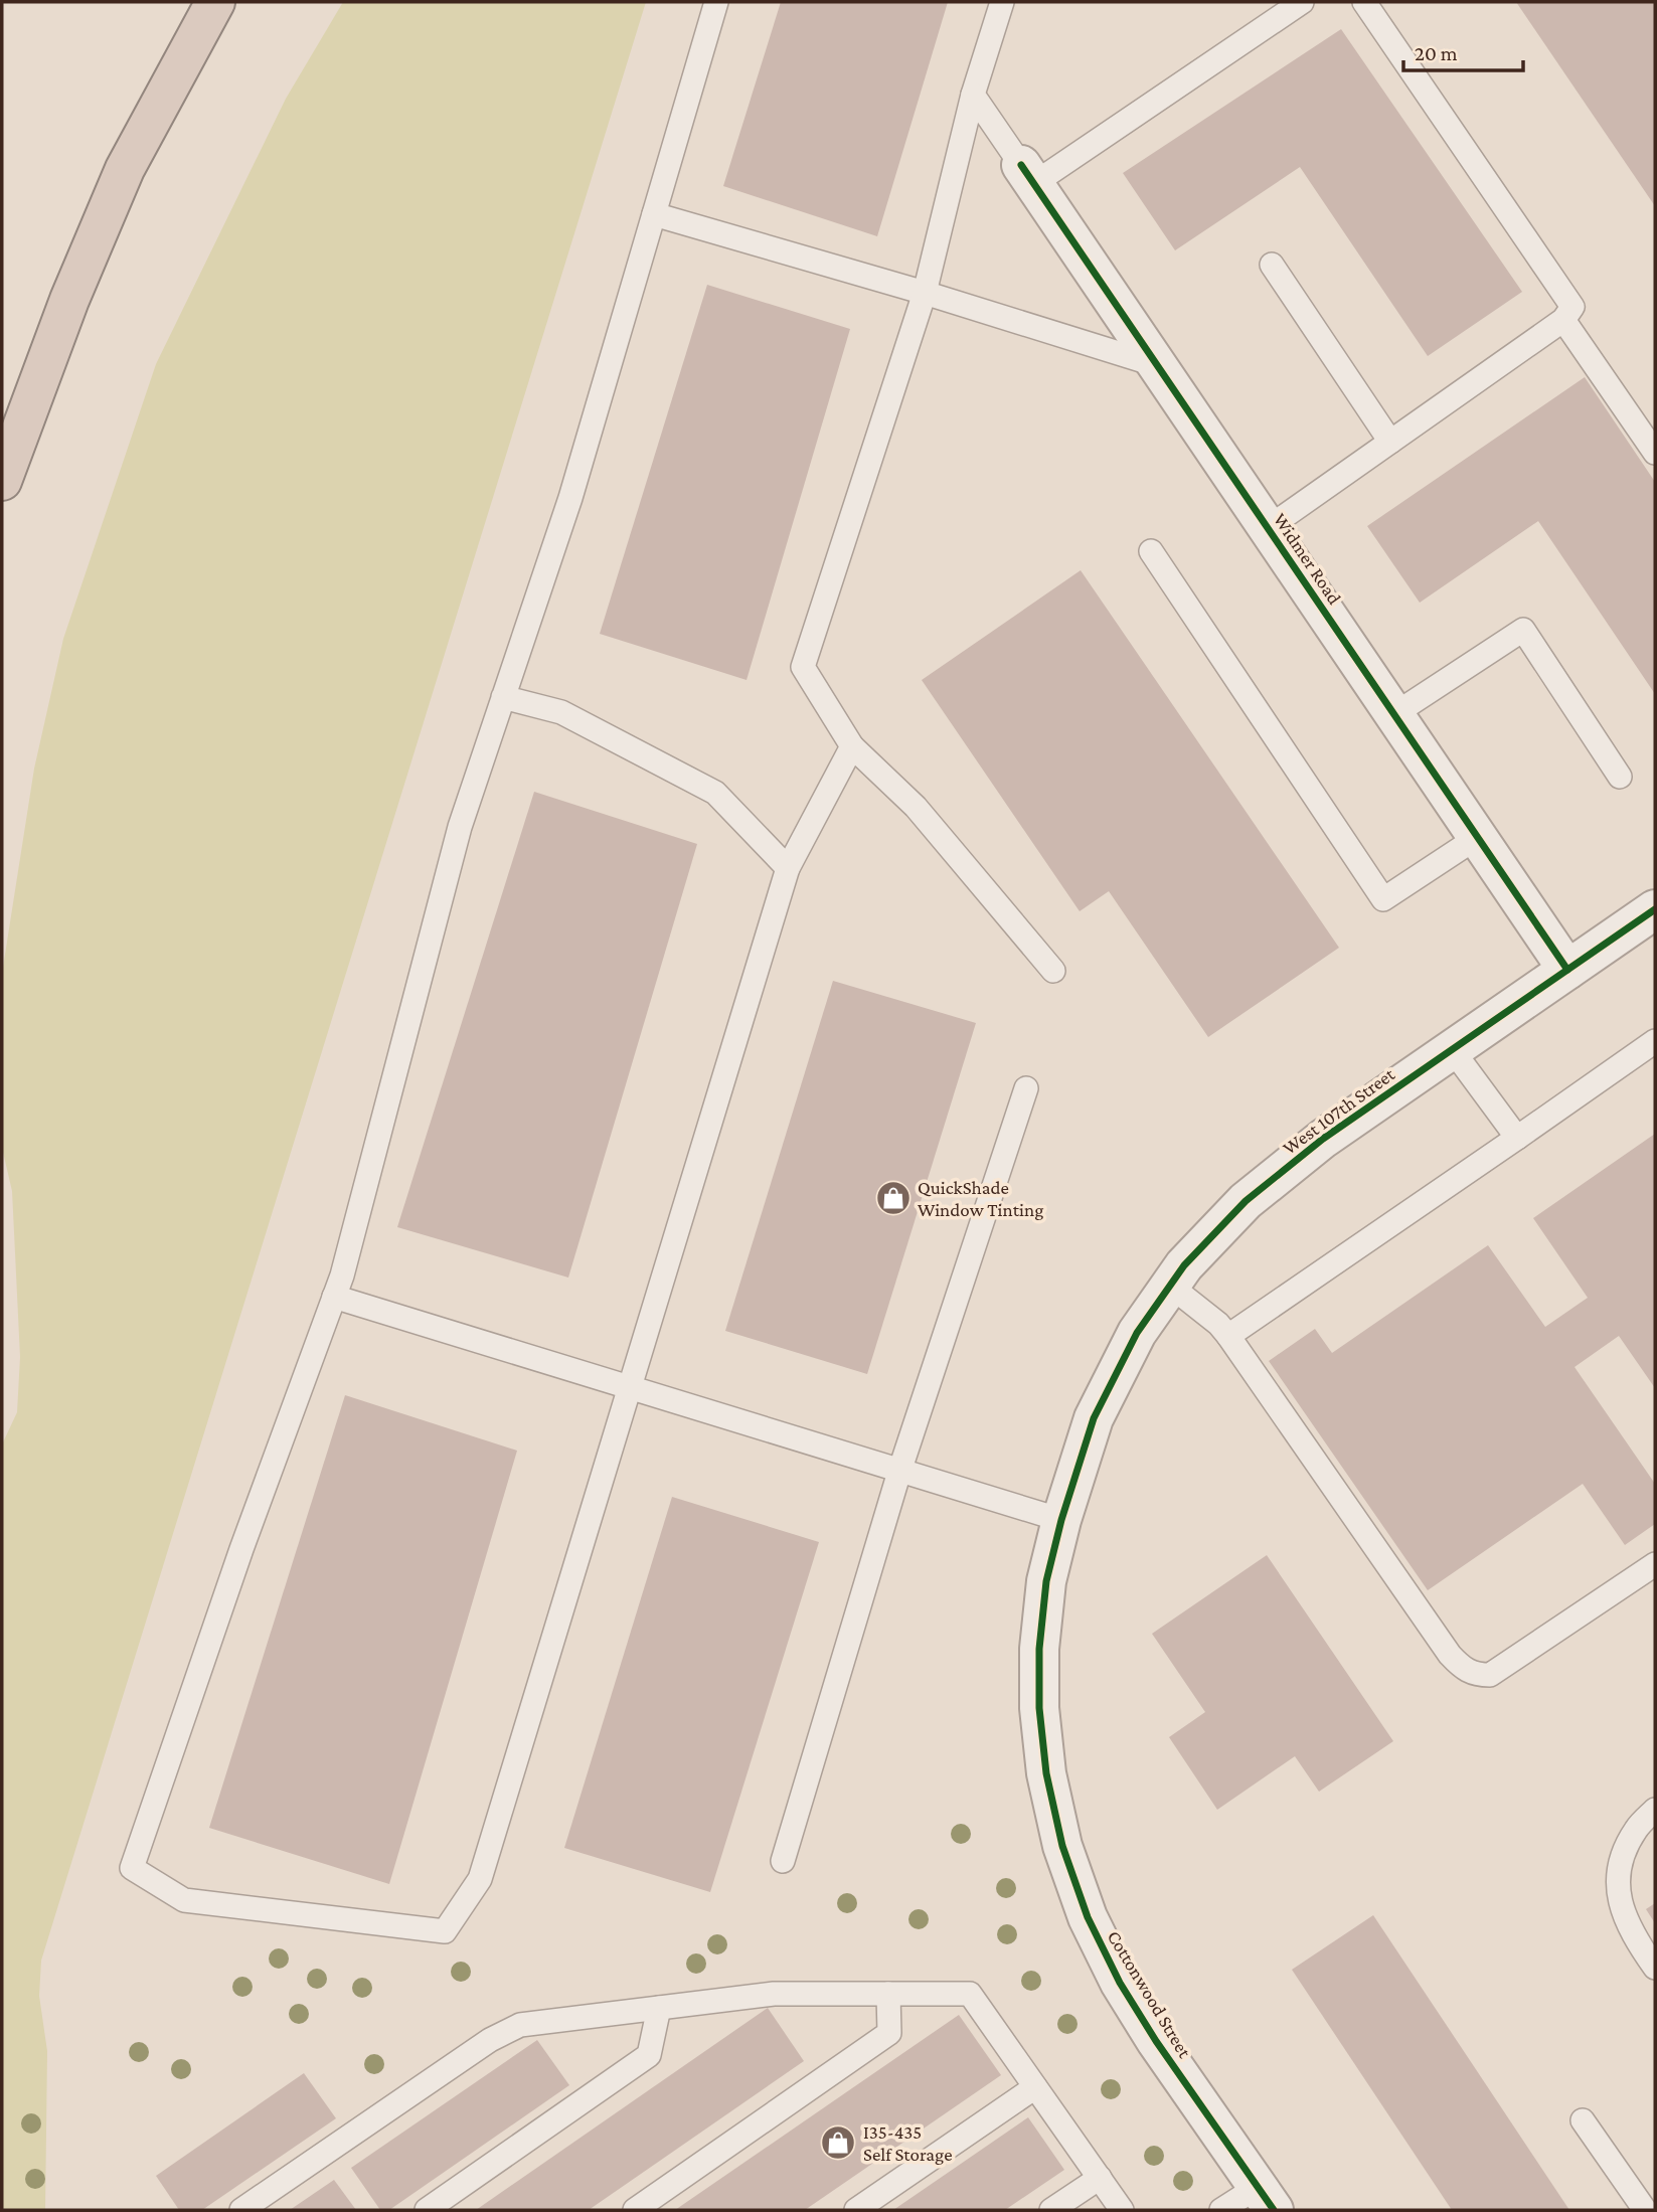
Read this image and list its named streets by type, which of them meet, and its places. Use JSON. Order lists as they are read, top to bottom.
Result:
{
  "streets": {
    "street": ["Widmer Road", "West 107th Street", "Cottonwood Street"]
  },
  "crossings": [
    ["Widmer Road", "West 107th Street"],
    ["West 107th Street", "Cottonwood Street"]
  ],
  "places": {
    "shop": ["QuickShade Window Tinting", "I35-435 Self Storage"]
  },
  "scale_bar": "20 m"
}
